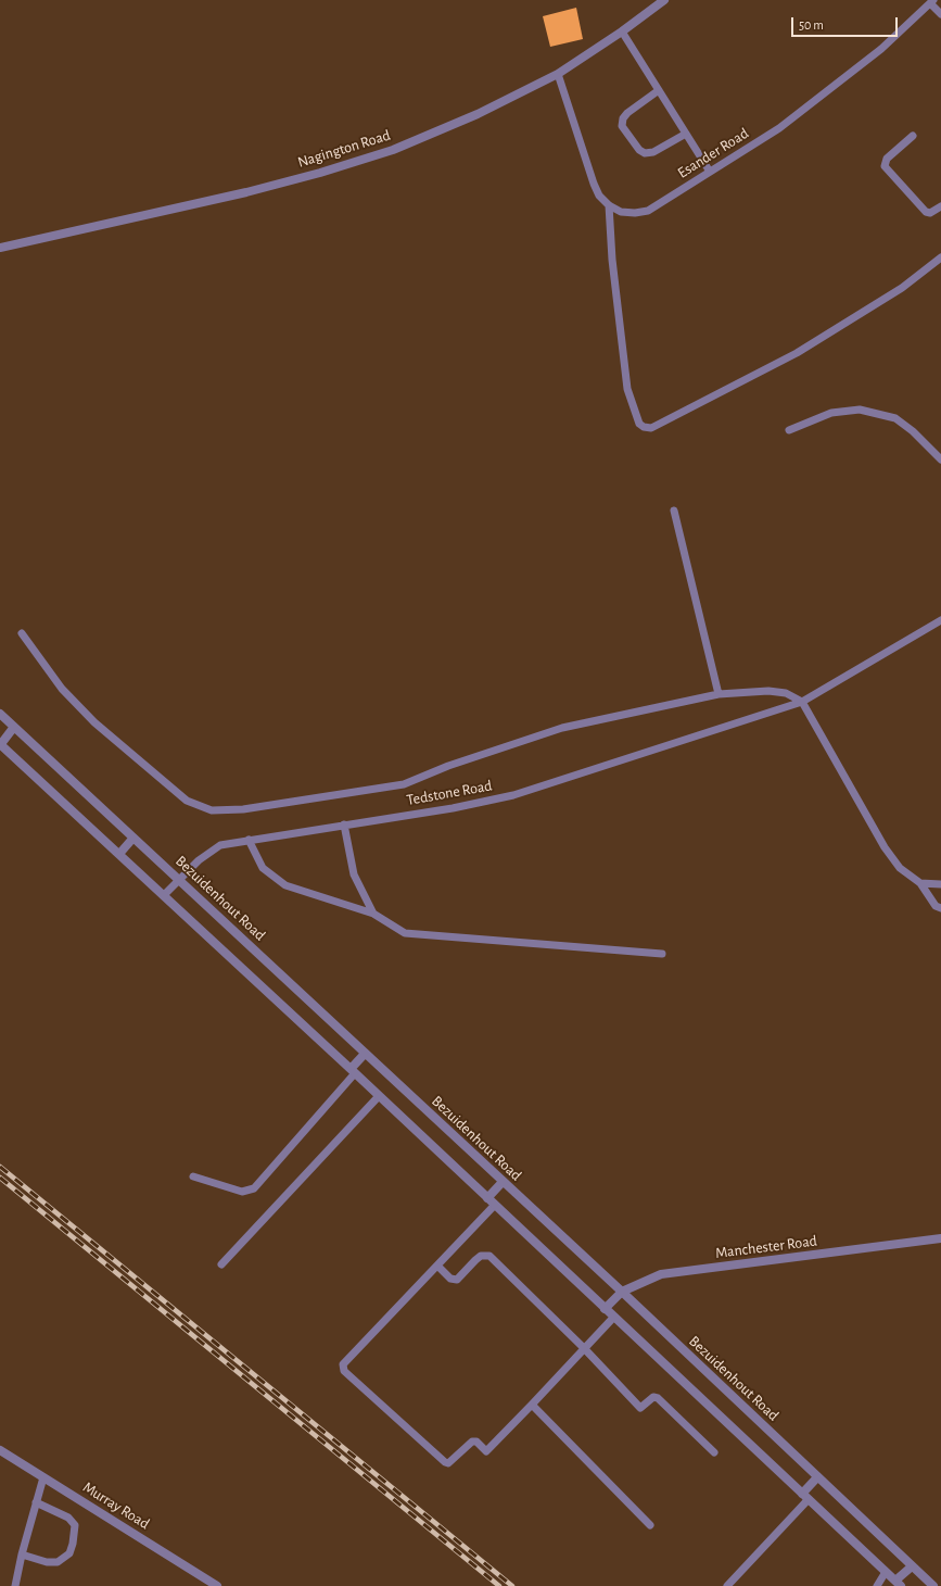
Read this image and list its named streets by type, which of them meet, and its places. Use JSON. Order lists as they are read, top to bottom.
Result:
{
  "streets": {
    "street": [
      "Nagington Road",
      "Bezuidenhout Road",
      "Manchester Road",
      "Murray Road"
    ],
    "lane": ["Esander Road", "Tedstone Road"]
  },
  "crossings": [
    ["Tedstone Road", "Bezuidenhout Road"],
    ["Bezuidenhout Road", "Manchester Road"]
  ],
  "scale_bar": "50 m"
}
